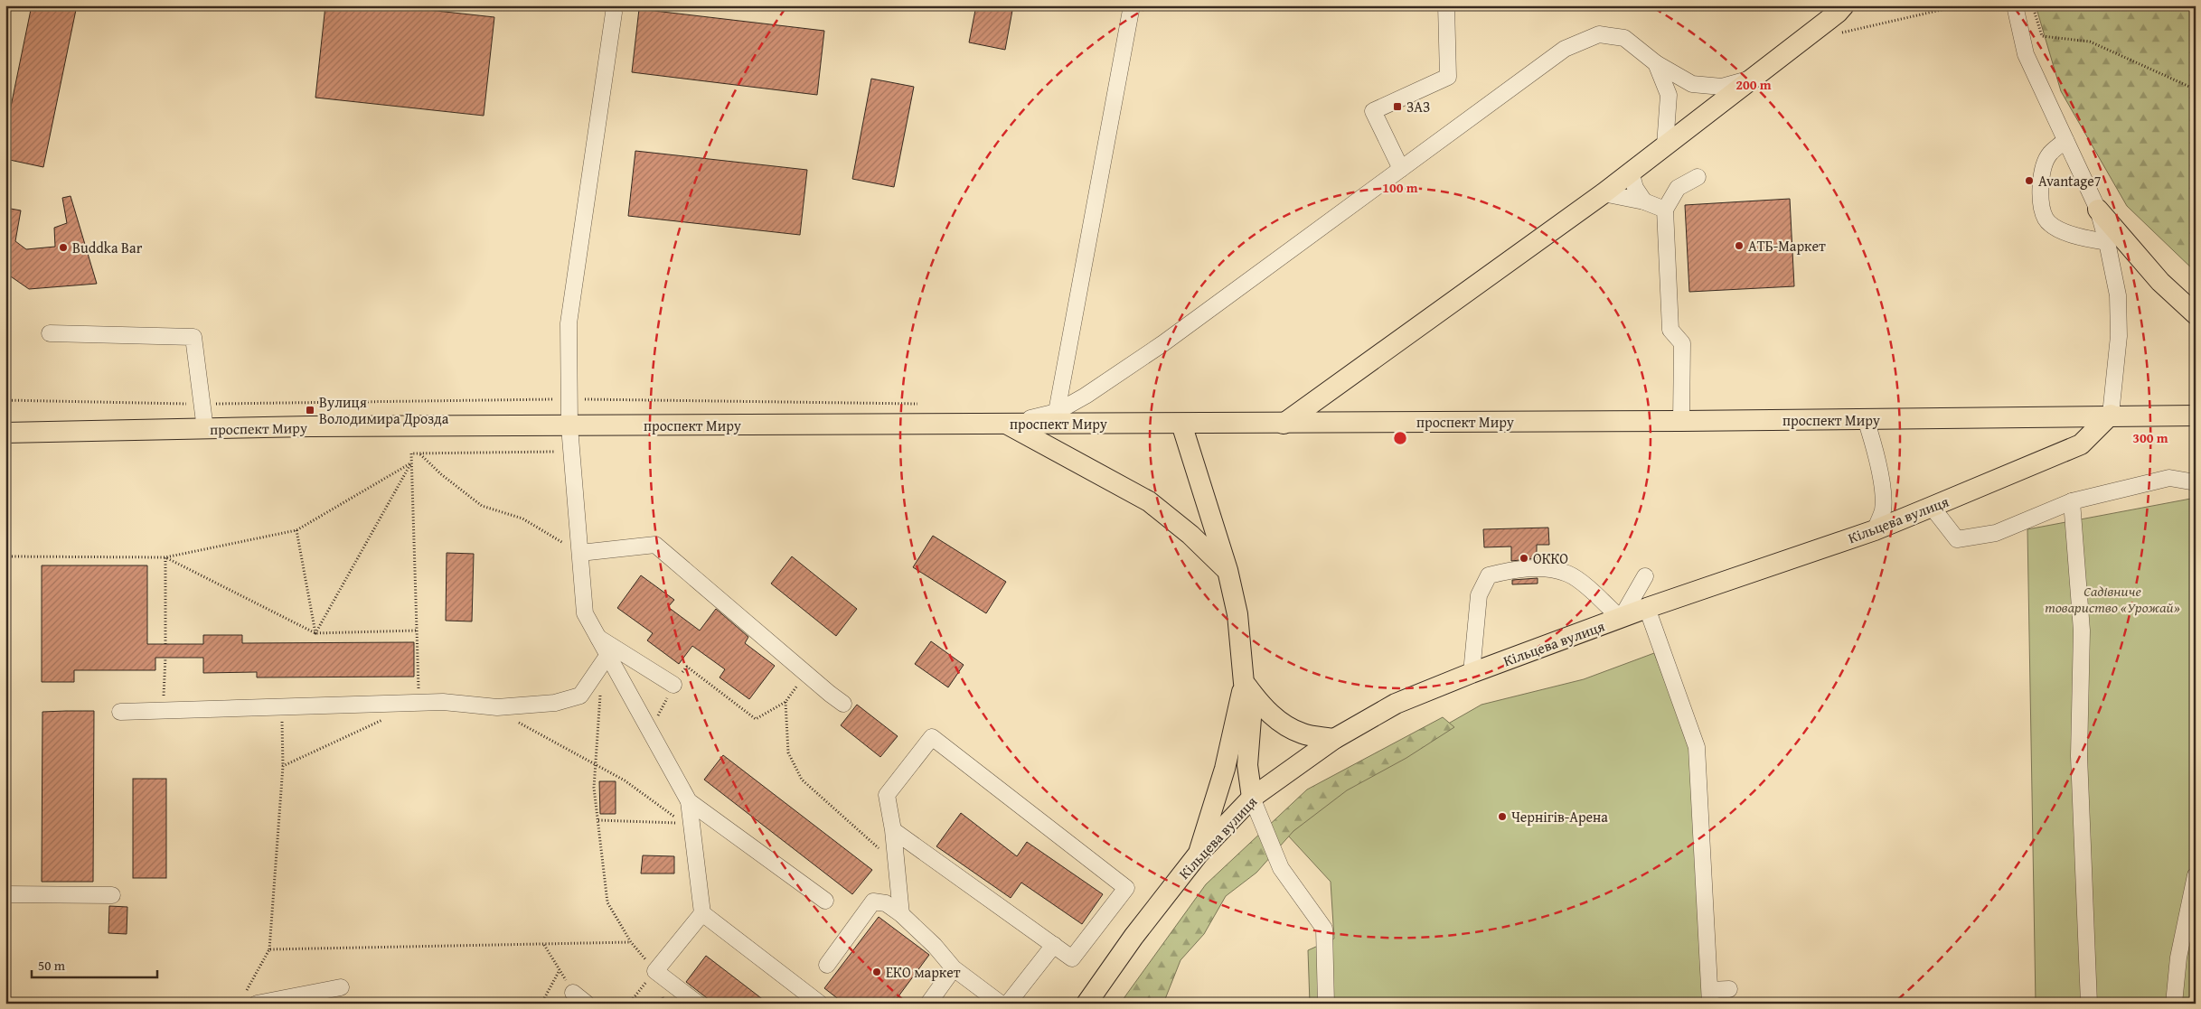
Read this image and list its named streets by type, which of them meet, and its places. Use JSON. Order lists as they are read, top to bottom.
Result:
{
  "streets": {
    "main road": ["проспект Миру", "Кільцева вулиця"]
  },
  "crossings": [
    ["проспект Миру", "Кільцева вулиця"]
  ],
  "parks": ["Садівниче товариство «Урожай»"],
  "places": {
    "transit": ["ЗАЗ", "Вулиця Володимира Дрозда"],
    "other": [
      "Avantage7",
      "АТБ-Маркет",
      "Buddka Bar",
      "ОККО",
      "Чернігів-Арена",
      "ЕКО маркет"
    ]
  },
  "scale_bar": "50 m",
  "rings": ["200 m", "100 m", "300 m"]
}
